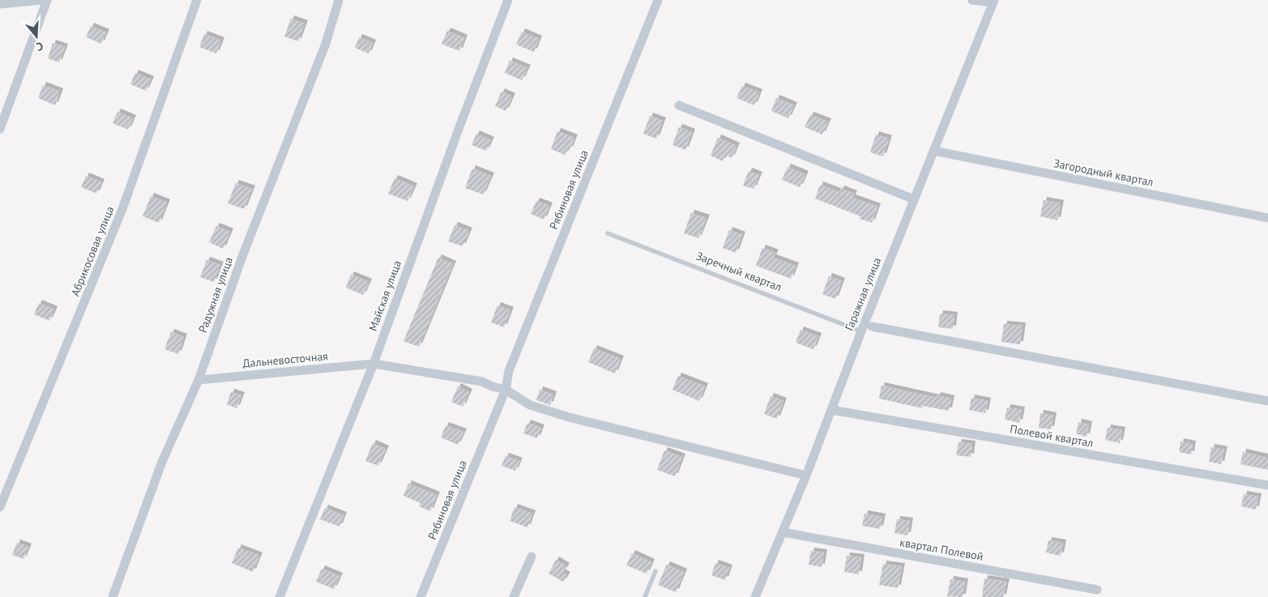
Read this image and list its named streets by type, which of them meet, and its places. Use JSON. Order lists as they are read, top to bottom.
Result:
{
  "streets": {
    "street": [
      "Загородный квартал",
      "Рябиновая улица",
      "Абрикосовая улица",
      "Гаражная улица",
      "Радужная улица",
      "Майская улица",
      "Дальневосточная",
      "Полевой квартал",
      "квартал Полевой"
    ],
    "lane": ["Заречный квартал"]
  },
  "crossings": [
    ["Загородный квартал", "Гаражная улица"],
    ["Заречный квартал", "Гаражная улица"],
    ["Гаражная улица", "Полевой квартал"],
    ["Гаражная улица", "квартал Полевой"],
    ["Радужная улица", "Дальневосточная"],
    ["Майская улица", "Дальневосточная"]
  ],
  "north": "bottom"
}
